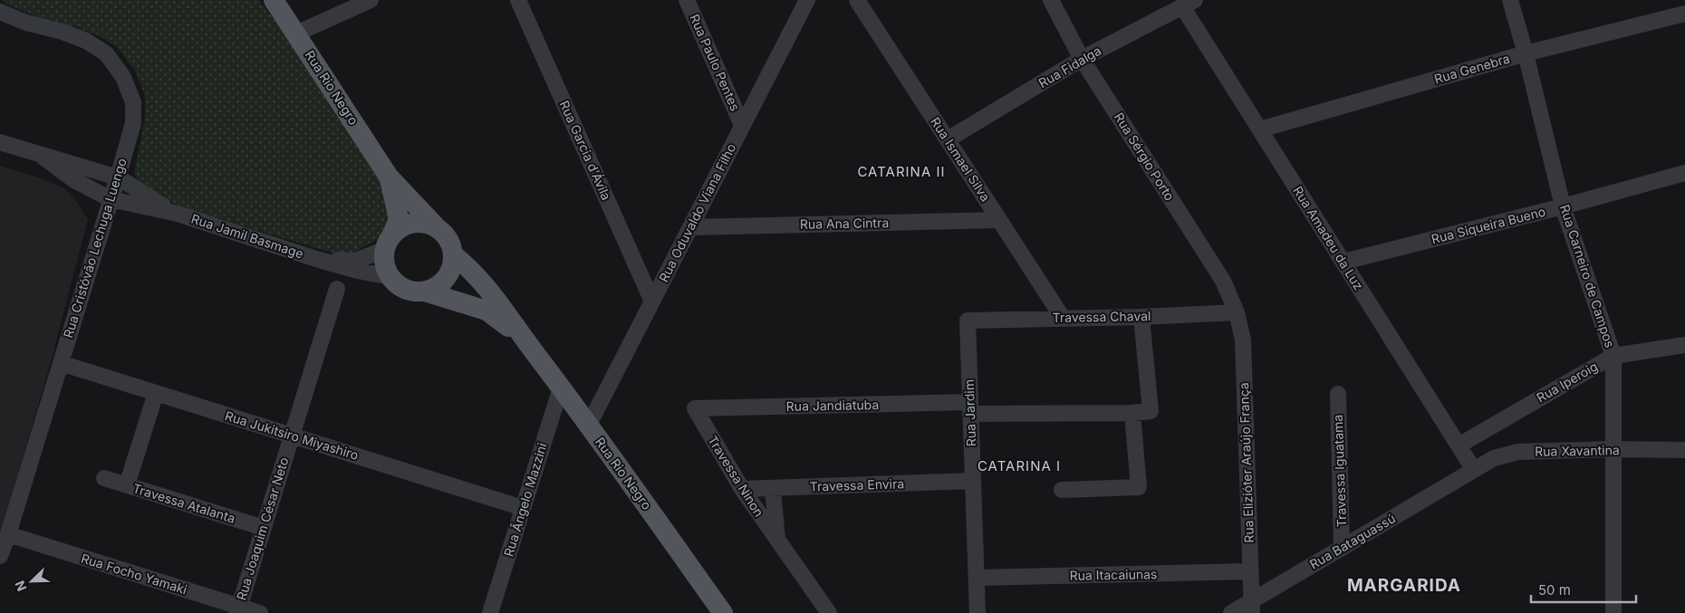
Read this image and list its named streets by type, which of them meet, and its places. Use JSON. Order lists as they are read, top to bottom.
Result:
{
  "streets": {
    "main road": ["Rua Rio Negro"],
    "street": [
      "Rua Paulo Pentes",
      "Rua Fidalga",
      "Rua Genebra",
      "Rua Garcia d'Ávila",
      "Rua Sérgio Porto",
      "Rua Ismael Silva",
      "Rua Oduvaldo Viana Filho",
      "Rua Ana Cintra",
      "Rua Siqueira Bueno",
      "Rua Jamil Basmage",
      "Rua Amadeu da Luz",
      "Rua Cristóvão Lechuga Luengo",
      "Rua Carneiro de Campos",
      "Travessa Chaval",
      "Rua Iperoig",
      "Rua Jandiatuba",
      "Rua Jardim",
      "Rua Jukitsiro Miyashiro",
      "Rua Xavantina",
      "Rua Elizióter Araújo França",
      "Travessa Iguatama",
      "Travessa Ninon",
      "Travessa Envira",
      "Rua Ângelo Mazzini",
      "Travessa Atalanta",
      "Rua Joaquim César Neto",
      "Rua Bataguassú",
      "Rua Focho Yamaki",
      "Rua Itacaiunas"
    ]
  },
  "crossings": [
    ["Rua Paulo Pentes", "Rua Oduvaldo Viana Filho"],
    ["Rua Fidalga", "Rua Sérgio Porto"],
    ["Rua Fidalga", "Rua Ismael Silva"],
    ["Rua Fidalga", "Rua Amadeu da Luz"],
    ["Rua Genebra", "Rua Amadeu da Luz"],
    ["Rua Genebra", "Rua Carneiro de Campos"],
    ["Rua Rio Negro", "Rua Oduvaldo Viana Filho"],
    ["Rua Rio Negro", "Rua Jamil Basmage"],
    ["Rua Rio Negro", "Rua Ângelo Mazzini"],
    ["Rua Garcia d'Ávila", "Rua Oduvaldo Viana Filho"],
    ["Rua Sérgio Porto", "Travessa Chaval"],
    ["Rua Sérgio Porto", "Rua Elizióter Araújo França"],
    ["Rua Ismael Silva", "Rua Ana Cintra"],
    ["Rua Ismael Silva", "Travessa Chaval"],
    ["Rua Oduvaldo Viana Filho", "Rua Ana Cintra"],
    ["Rua Siqueira Bueno", "Rua Amadeu da Luz"],
    ["Rua Siqueira Bueno", "Rua Carneiro de Campos"],
    ["Rua Jamil Basmage", "Rua Cristóvão Lechuga Luengo"],
    ["Rua Amadeu da Luz", "Rua Iperoig"],
    ["Rua Amadeu da Luz", "Rua Xavantina"],
    ["Rua Amadeu da Luz", "Rua Bataguassú"],
    ["Rua Cristóvão Lechuga Luengo", "Rua Jukitsiro Miyashiro"],
    ["Rua Cristóvão Lechuga Luengo", "Rua Focho Yamaki"],
    ["Rua Carneiro de Campos", "Rua Iperoig"],
    ["Rua Carneiro de Campos", "Rua Xavantina"],
    ["Travessa Chaval", "Rua Jandiatuba"],
    ["Travessa Chaval", "Rua Jardim"],
    ["Travessa Chaval", "Rua Elizióter Araújo França"],
    ["Rua Jandiatuba", "Rua Jardim"],
    ["Rua Jandiatuba", "Travessa Ninon"],
    ["Rua Jardim", "Travessa Envira"],
    ["Rua Jardim", "Rua Itacaiunas"],
    ["Rua Jukitsiro Miyashiro", "Rua Ângelo Mazzini"],
    ["Rua Jukitsiro Miyashiro", "Rua Joaquim César Neto"],
    ["Rua Xavantina", "Rua Bataguassú"],
    ["Rua Elizióter Araújo França", "Rua Bataguassú"],
    ["Rua Elizióter Araújo França", "Rua Itacaiunas"],
    ["Travessa Iguatama", "Rua Bataguassú"],
    ["Travessa Ninon", "Travessa Envira"],
    ["Travessa Atalanta", "Rua Joaquim César Neto"],
    ["Rua Joaquim César Neto", "Rua Focho Yamaki"]
  ],
  "districts": ["CATARINA II", "CATARINA I", "MARGARIDA"],
  "scale_bar": "50 m",
  "north": "bottom left"
}
